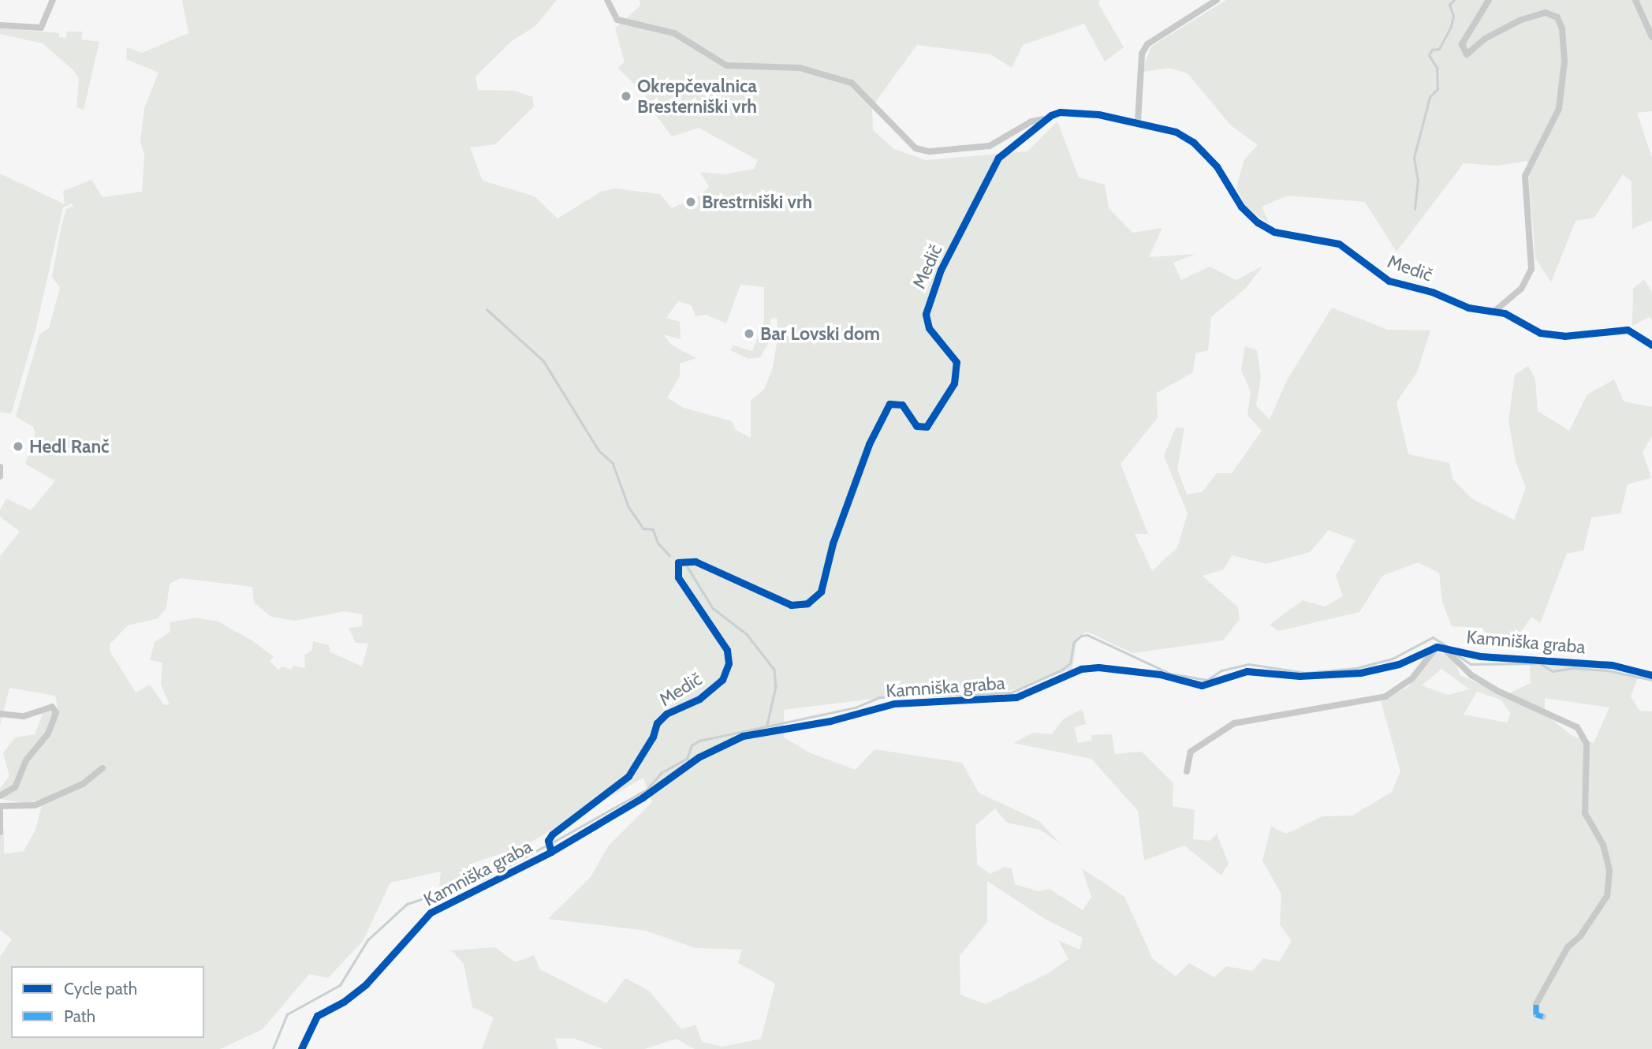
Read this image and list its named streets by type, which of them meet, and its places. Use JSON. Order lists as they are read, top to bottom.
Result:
{
  "streets": {
    "street": ["Medič", "Kamniška graba"]
  },
  "crossings": [
    ["Medič", "Kamniška graba"]
  ],
  "places": [
    "Okrepčevalnica Bresterniški vrh",
    "Brestrniški vrh",
    "Bar Lovski dom",
    "Hedl Ranč"
  ],
  "legend": ["Cycle path", "Path"]
}
